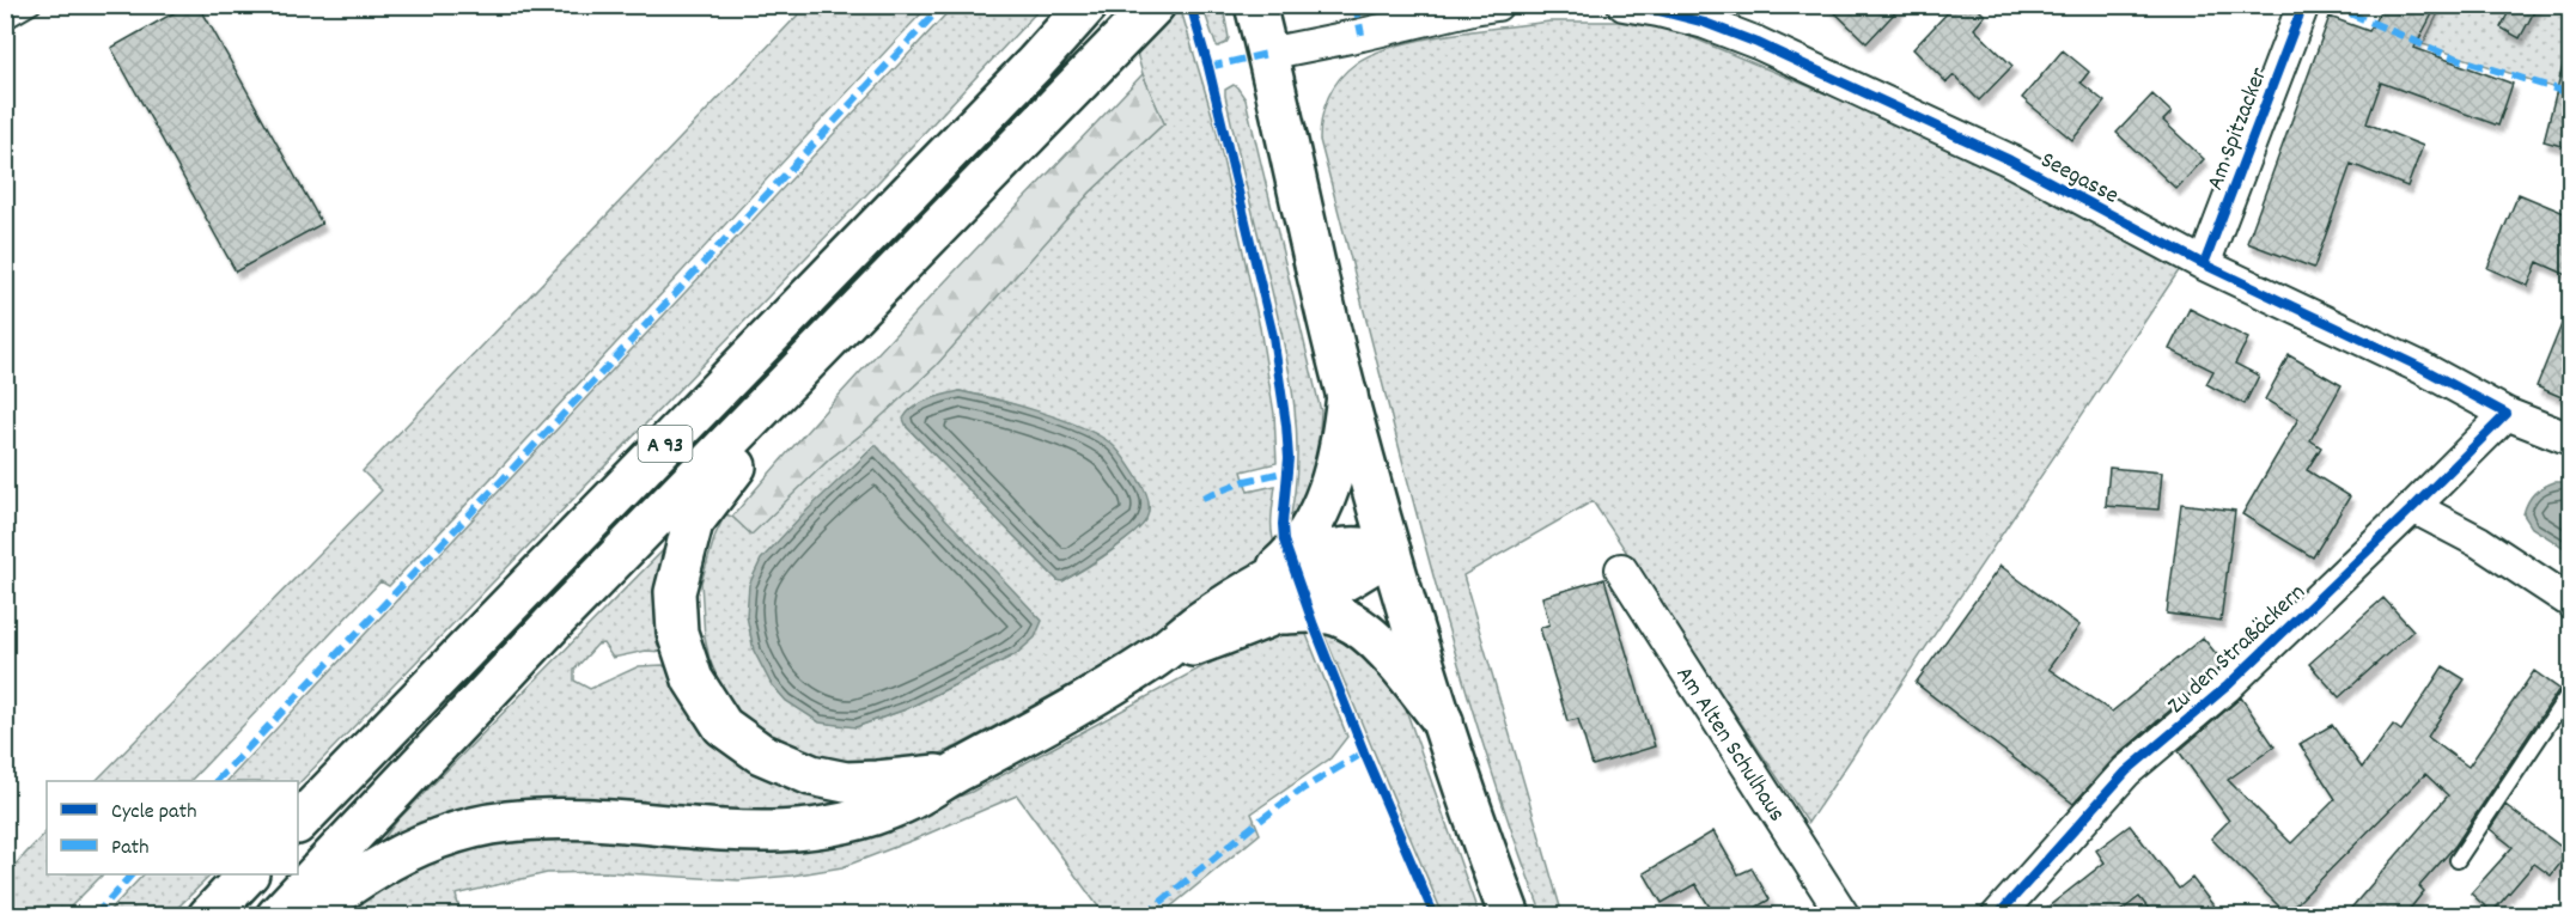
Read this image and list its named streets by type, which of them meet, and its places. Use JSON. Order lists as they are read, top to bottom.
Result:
{
  "streets": {
    "main road": ["A 93"],
    "street": [
      "Am Spitzacker",
      "Seegasse",
      "Zu den Straßäckern",
      "Am Alten Schulhaus"
    ]
  },
  "crossings": [
    ["Am Spitzacker", "Seegasse"],
    ["Seegasse", "Zu den Straßäckern"]
  ],
  "legend": ["Cycle path", "Path"]
}
